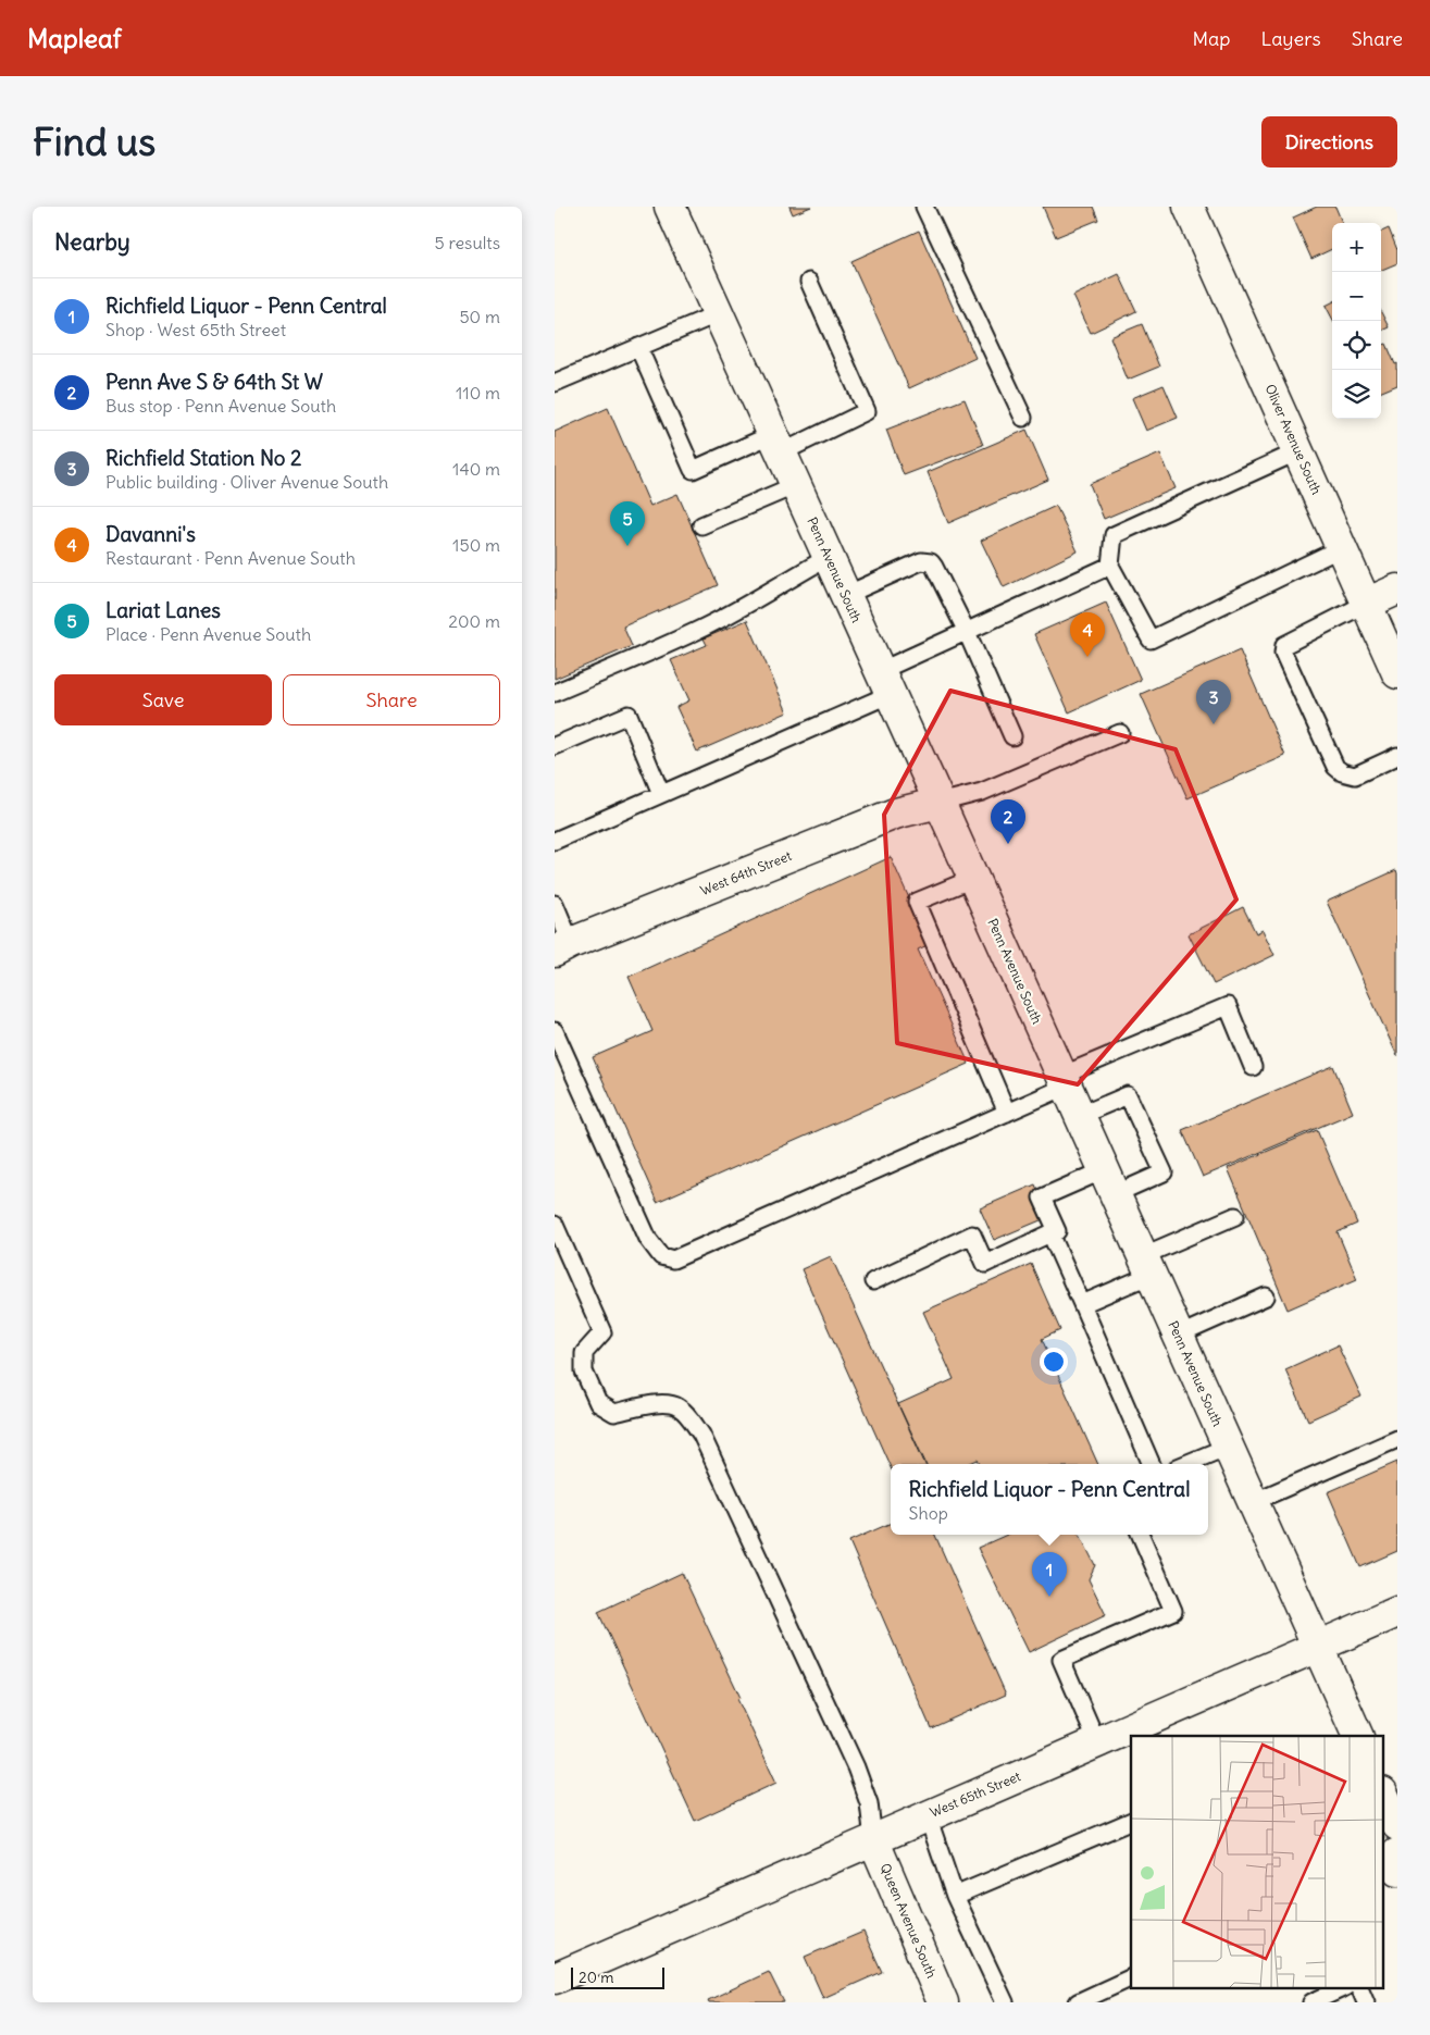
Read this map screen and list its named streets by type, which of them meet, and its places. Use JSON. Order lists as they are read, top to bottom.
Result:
{
  "streets": {
    "street": [
      "Oliver Avenue South",
      "Penn Avenue South",
      "West 64th Street",
      "West 65th Street",
      "Queen Avenue South"
    ]
  },
  "crossings": [
    ["Penn Avenue South", "West 64th Street"],
    ["Penn Avenue South", "West 65th Street"],
    ["West 65th Street", "Queen Avenue South"]
  ],
  "scale_bar": "20 m",
  "page": {
    "header": "Mapleaf",
    "nav": ["Map", "Layers", "Share"],
    "buttons": [
      "Directions",
      ["Save", "Share"]
    ],
    "title": "Find us",
    "heading": ["Nearby", "5 results"],
    "map_buttons": ["+", "−"],
    "list": [
      {
        "mark": "1",
        "name": "Richfield Liquor - Penn Central",
        "note": "Shop · West 65th Street",
        "value": "50 m"
      },
      {
        "mark": "2",
        "name": "Penn Ave S & 64th St W",
        "note": "Bus stop · Penn Avenue South",
        "value": "110 m"
      },
      {
        "mark": "3",
        "name": "Richfield Station No 2",
        "note": "Public building · Oliver Avenue South",
        "value": "140 m"
      },
      {
        "mark": "4",
        "name": "Davanni's",
        "note": "Restaurant · Penn Avenue South",
        "value": "150 m"
      },
      {
        "mark": "5",
        "name": "Lariat Lanes",
        "note": "Place · Penn Avenue South",
        "value": "200 m"
      }
    ],
    "pins": [
      "5",
      "4",
      "3",
      "2",
      "1"
    ],
    "popup": ["Richfield Liquor - Penn Central", "Shop"],
    "scale": "20 m"
  }
}
